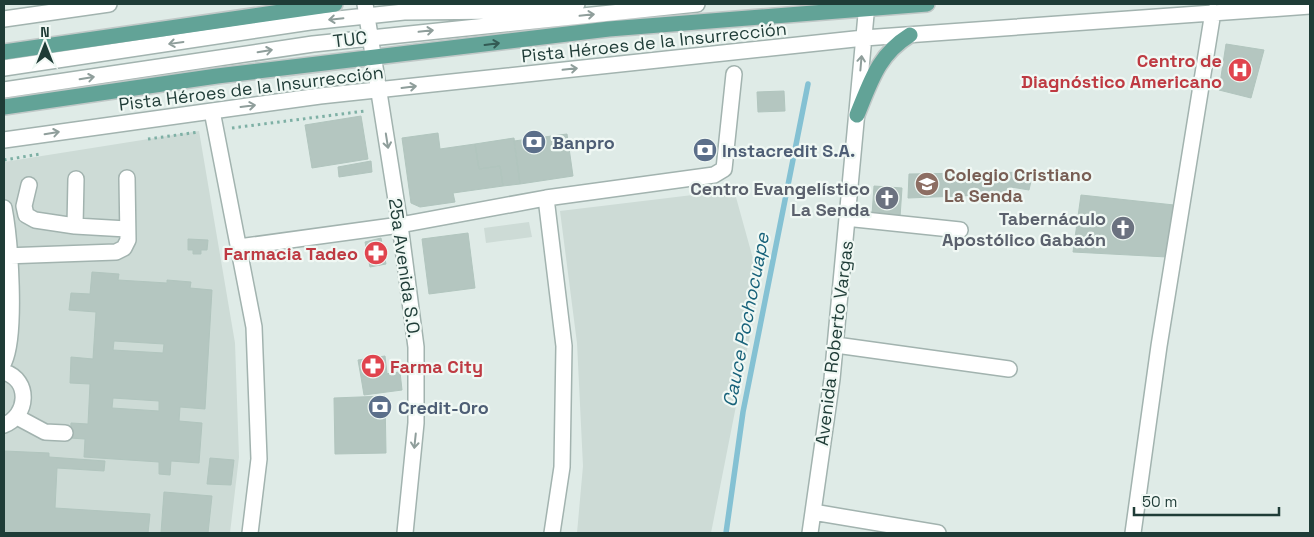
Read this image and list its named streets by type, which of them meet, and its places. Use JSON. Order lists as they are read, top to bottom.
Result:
{
  "streets": {
    "main road": ["Pista Héroes de la Insurrección"],
    "street": ["TUC", "25a Avenida S.O.", "Avenida Roberto Vargas"]
  },
  "crossings": [
    ["TUC", "25a Avenida S.O."],
    ["Pista Héroes de la Insurrección", "25a Avenida S.O."],
    ["Pista Héroes de la Insurrección", "Avenida Roberto Vargas"]
  ],
  "one_way": ["25a Avenida S.O."],
  "water": ["Cauce Pochocuape"],
  "places": {
    "hospital": ["Centro de Diagnóstico Americano"],
    "bank": ["Banpro", "Instacredit S.A.", "Credit-Oro"],
    "school or university": ["Colegio Cristiano La Senda"],
    "church": ["Centro Evangelístico La Senda", "Tabernáculo Apostólico Gabaón"],
    "pharmacy": ["Farmacia Tadeo", "Farma City"]
  },
  "scale_bar": "50 m",
  "north": "top"
}
